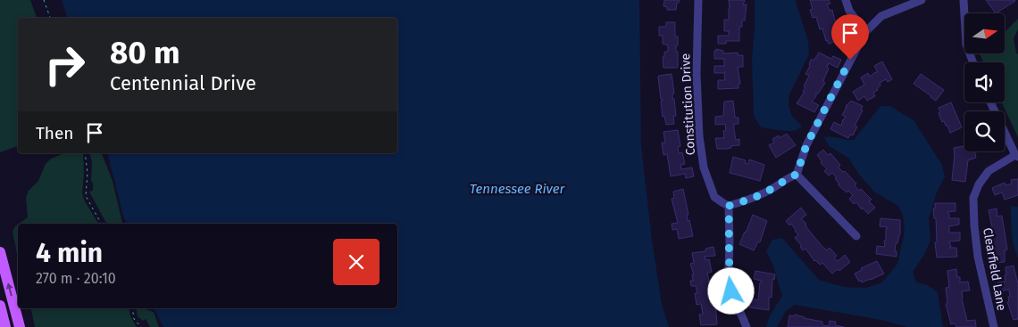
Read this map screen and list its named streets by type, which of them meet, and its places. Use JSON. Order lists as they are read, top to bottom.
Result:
{
  "streets": {
    "street": ["Constitution Drive", "Clearfield Lane"]
  },
  "water": ["Tennessee River"],
  "north": "right",
  "page": {
    "turn": ["80 m", "Centennial Drive"],
    "then": "Then",
    "heading": ["4 min", "270 m · 20:10"]
  }
}
